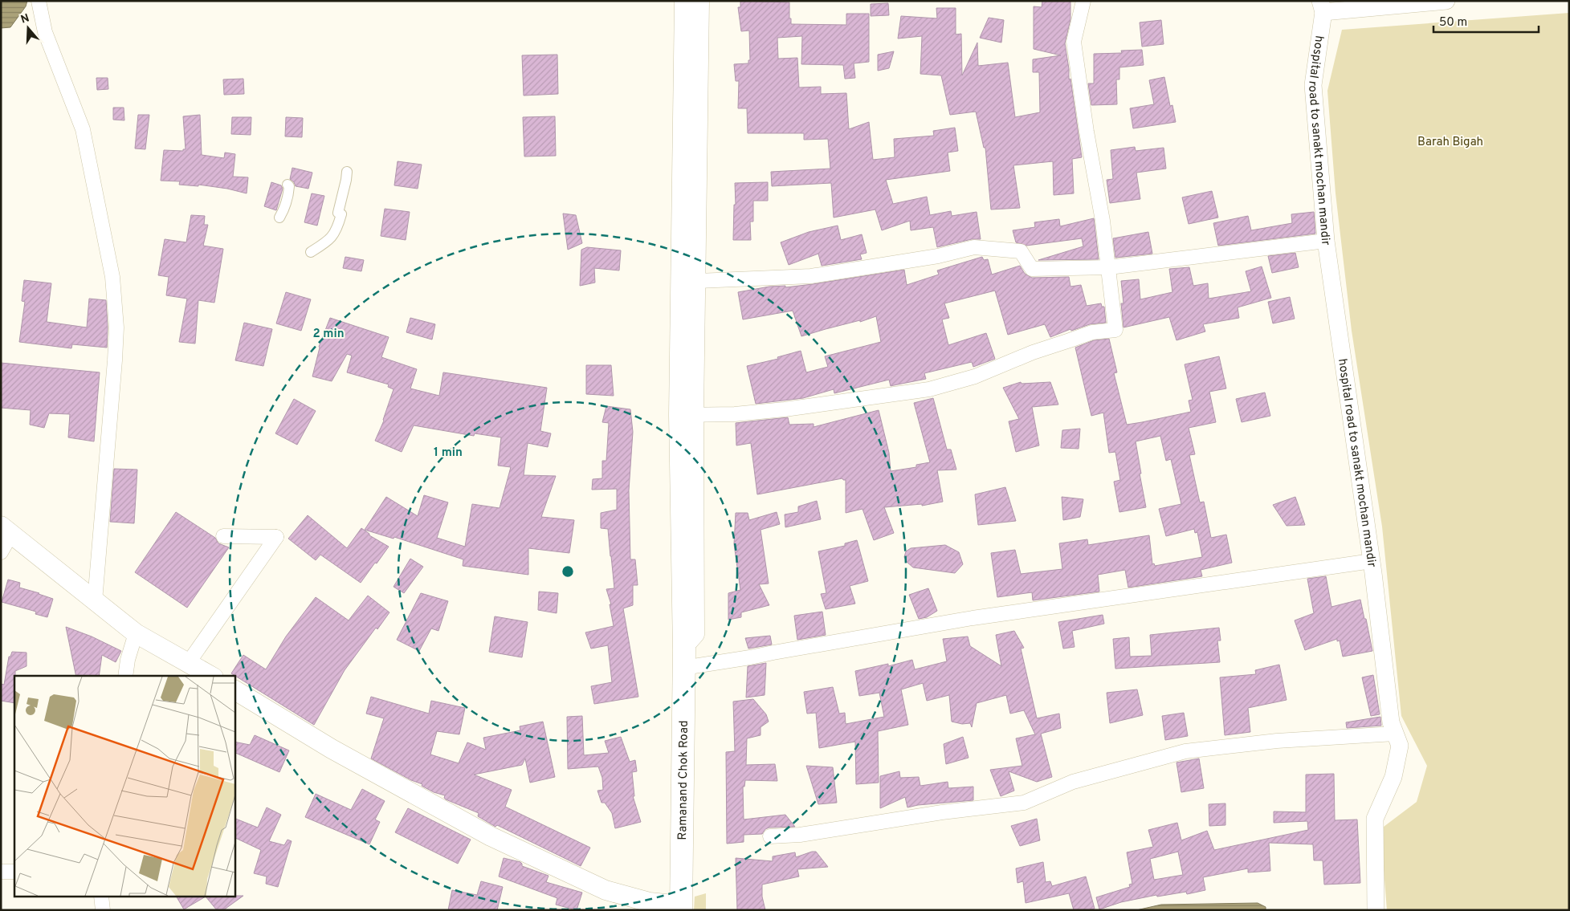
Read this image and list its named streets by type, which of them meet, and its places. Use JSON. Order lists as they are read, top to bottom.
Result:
{
  "streets": {
    "highway": ["Ramanand Chok Road"],
    "street": ["hospital road to sanakt mochan mandir"]
  },
  "parks": ["Barah Bigah"],
  "scale_bar": "50 m",
  "north": "top",
  "rings": ["2 min", "1 min"]
}
